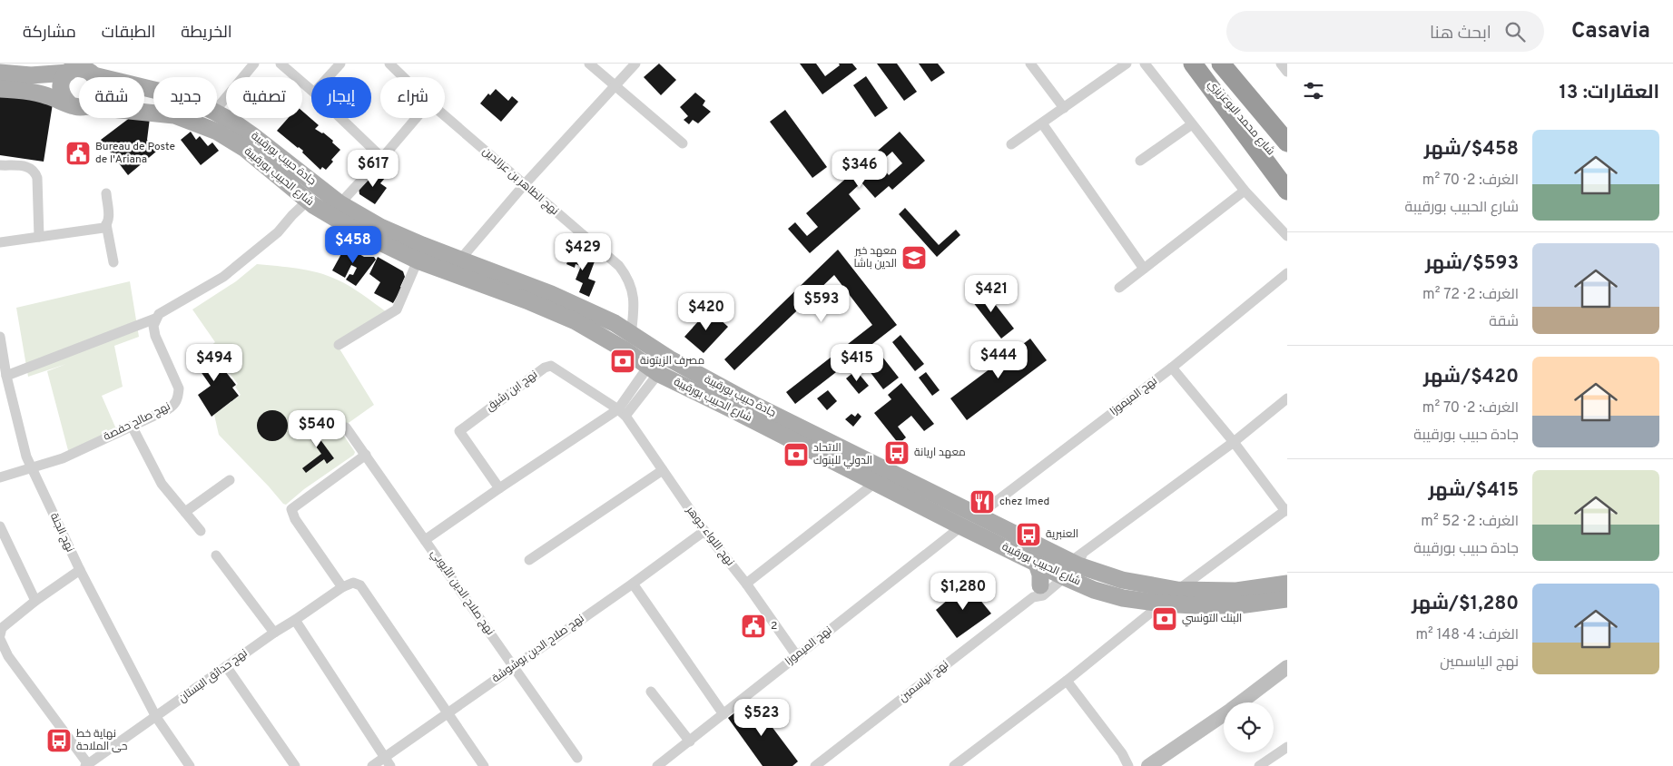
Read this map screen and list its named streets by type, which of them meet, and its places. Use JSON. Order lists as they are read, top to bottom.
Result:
{
  "streets": {
    "highway": ["شارع محمد البوعزيزي"],
    "main road": ["جادة حبيب بورقيبة", "شارع الحبيب بورقيبة"],
    "street": [
      "نهج الطاهر بن عزالدين",
      "نهج ابن رشيق",
      "نهج الميموزا",
      "نهج صالح حفصة",
      "نهج الجنة",
      "نهج اللواء جوهر",
      "نهج صلاح الدين الأيوبي",
      "نهج صلاح الدين بوشوشة",
      "نهج حدائق البستان",
      "نهج الياسمين"
    ]
  },
  "crossings": [
    ["جادة حبيب بورقيبة", "شارع الحبيب بورقيبة"],
    ["جادة حبيب بورقيبة", "نهج الطاهر بن عزالدين"],
    ["جادة حبيب بورقيبة", "نهج الميموزا"],
    ["جادة حبيب بورقيبة", "نهج الياسمين"],
    ["شارع الحبيب بورقيبة", "نهج الميموزا"],
    ["شارع الحبيب بورقيبة", "نهج الياسمين"],
    ["نهج ابن رشيق", "نهج اللواء جوهر"],
    ["نهج الميموزا", "نهج اللواء جوهر"],
    ["نهج صالح حفصة", "نهج الجنة"],
    ["نهج الجنة", "نهج حدائق البستان"],
    ["نهج اللواء جوهر", "نهج صلاح الدين بوشوشة"],
    ["نهج صلاح الدين الأيوبي", "نهج صلاح الدين بوشوشة"]
  ],
  "places": {
    "public building": ["Bureau de Poste de l'Ariana", "2"],
    "school or university": ["معهد خير الدين باشا"],
    "bank": ["مصرف الزيتونة", "الاتحاد الدولي للبنوك", "البنك التونسي"],
    "bus stop": ["معهد اريانة", "العنبرية", "نهاية خط حى الملاحة"],
    "restaurant": ["chez Imed"]
  },
  "page": {
    "header": "Casavia",
    "search": "ابحث هنا",
    "nav": ["الخريطة", "الطبقات", "مشاركة"],
    "heading": "العقارات: 13",
    "chip": [
      "شراء",
      "إيجار",
      "تصفية",
      "جديد",
      "شقة"
    ],
    "list": [
      {
        "name": "$458/شهر",
        "note": "الغرف: 2 · 70 m² · شارع الحبيب بورقيبة"
      },
      {
        "name": "$593/شهر",
        "note": "الغرف: 2 · 72 m² · شقة"
      },
      {
        "name": "$420/شهر",
        "note": "الغرف: 2 · 70 m² · جادة حبيب بورقيبة"
      },
      {
        "name": "$415/شهر",
        "note": "الغرف: 2 · 52 m² · جادة حبيب بورقيبة"
      },
      {
        "name": "$1,280/شهر",
        "note": "الغرف: 4 · 148 m² · نهج الياسمين"
      }
    ],
    "price": [
      "$617",
      "$346",
      "$458",
      "$429",
      "$421",
      "$593",
      "$420",
      "$444",
      "$494",
      "$415",
      "$540",
      "$1,280",
      "$523"
    ]
  }
}
